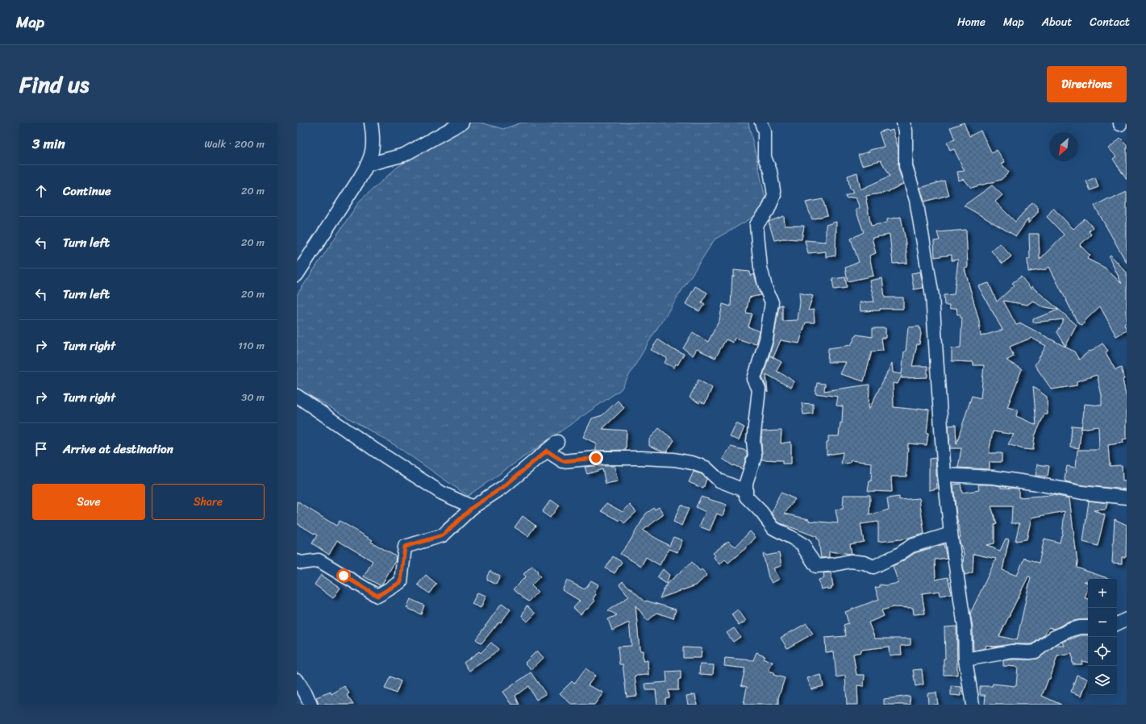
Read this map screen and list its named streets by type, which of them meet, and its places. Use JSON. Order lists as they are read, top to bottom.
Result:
{
  "north": "bottom left",
  "page": {
    "header": "Map",
    "nav": [
      "Home",
      "Map",
      "About",
      "Contact"
    ],
    "title": "Find us",
    "buttons": [
      "Directions",
      ["Save", "Share"]
    ],
    "heading": ["3 min", "Walk · 200 m"],
    "list": [
      ["Continue", "20 m"],
      ["Turn left", "20 m"],
      ["Turn left", "20 m"],
      ["Turn right", "110 m"],
      ["Turn right", "30 m"],
      "Arrive at destination"
    ],
    "map_buttons": ["+", "−"]
  }
}
